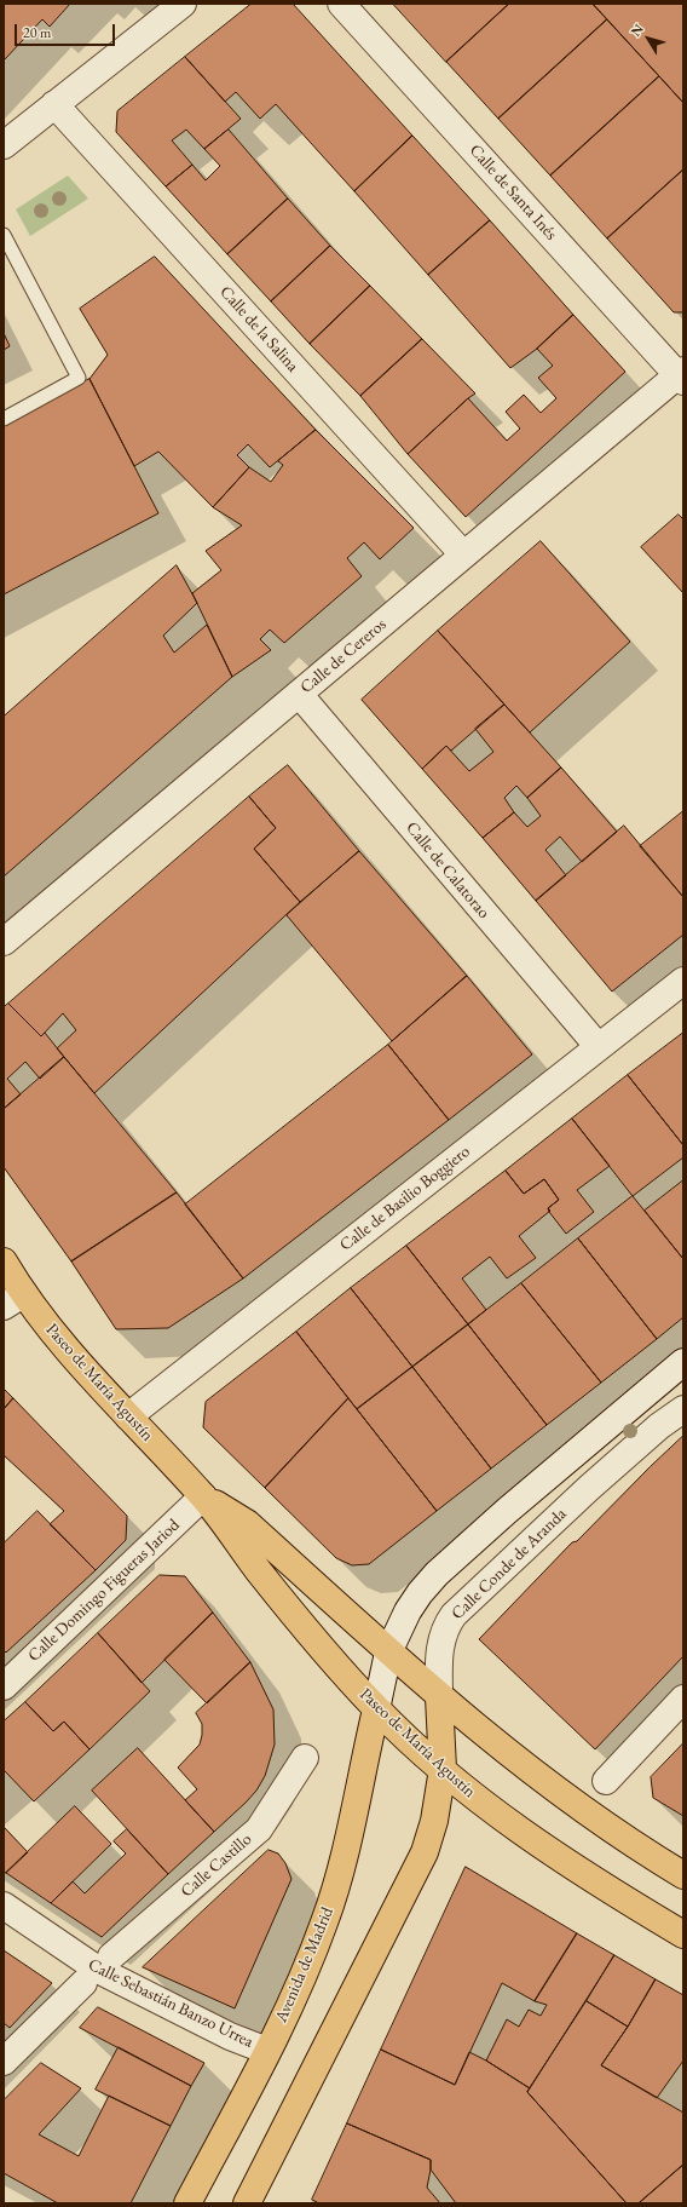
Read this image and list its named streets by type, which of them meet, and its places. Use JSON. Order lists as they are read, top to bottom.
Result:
{
  "streets": {
    "main road": ["Paseo de María Agustín", "Calle Conde de Aranda", "Avenida de Madrid"],
    "street": [
      "Calle de Santa Inés",
      "Calle de la Salina",
      "Calle de Cereros",
      "Calle de Calatorao",
      "Calle de Basilio Boggiero",
      "Calle Domingo Figueras Jariod",
      "Calle Castillo",
      "Calle Sebastián Banzo Urrea"
    ]
  },
  "crossings": [
    ["Calle de Santa Inés", "Calle de Cereros"],
    ["Calle de la Salina", "Calle de Cereros"],
    ["Calle de Cereros", "Calle de Calatorao"],
    ["Calle de Calatorao", "Calle de Basilio Boggiero"],
    ["Calle de Basilio Boggiero", "Paseo de María Agustín"],
    ["Paseo de María Agustín", "Calle Conde de Aranda"],
    ["Paseo de María Agustín", "Calle Domingo Figueras Jariod"],
    ["Paseo de María Agustín", "Avenida de Madrid"],
    ["Avenida de Madrid", "Calle Sebastián Banzo Urrea"]
  ],
  "scale_bar": "20 m",
  "north": "top left"
}
